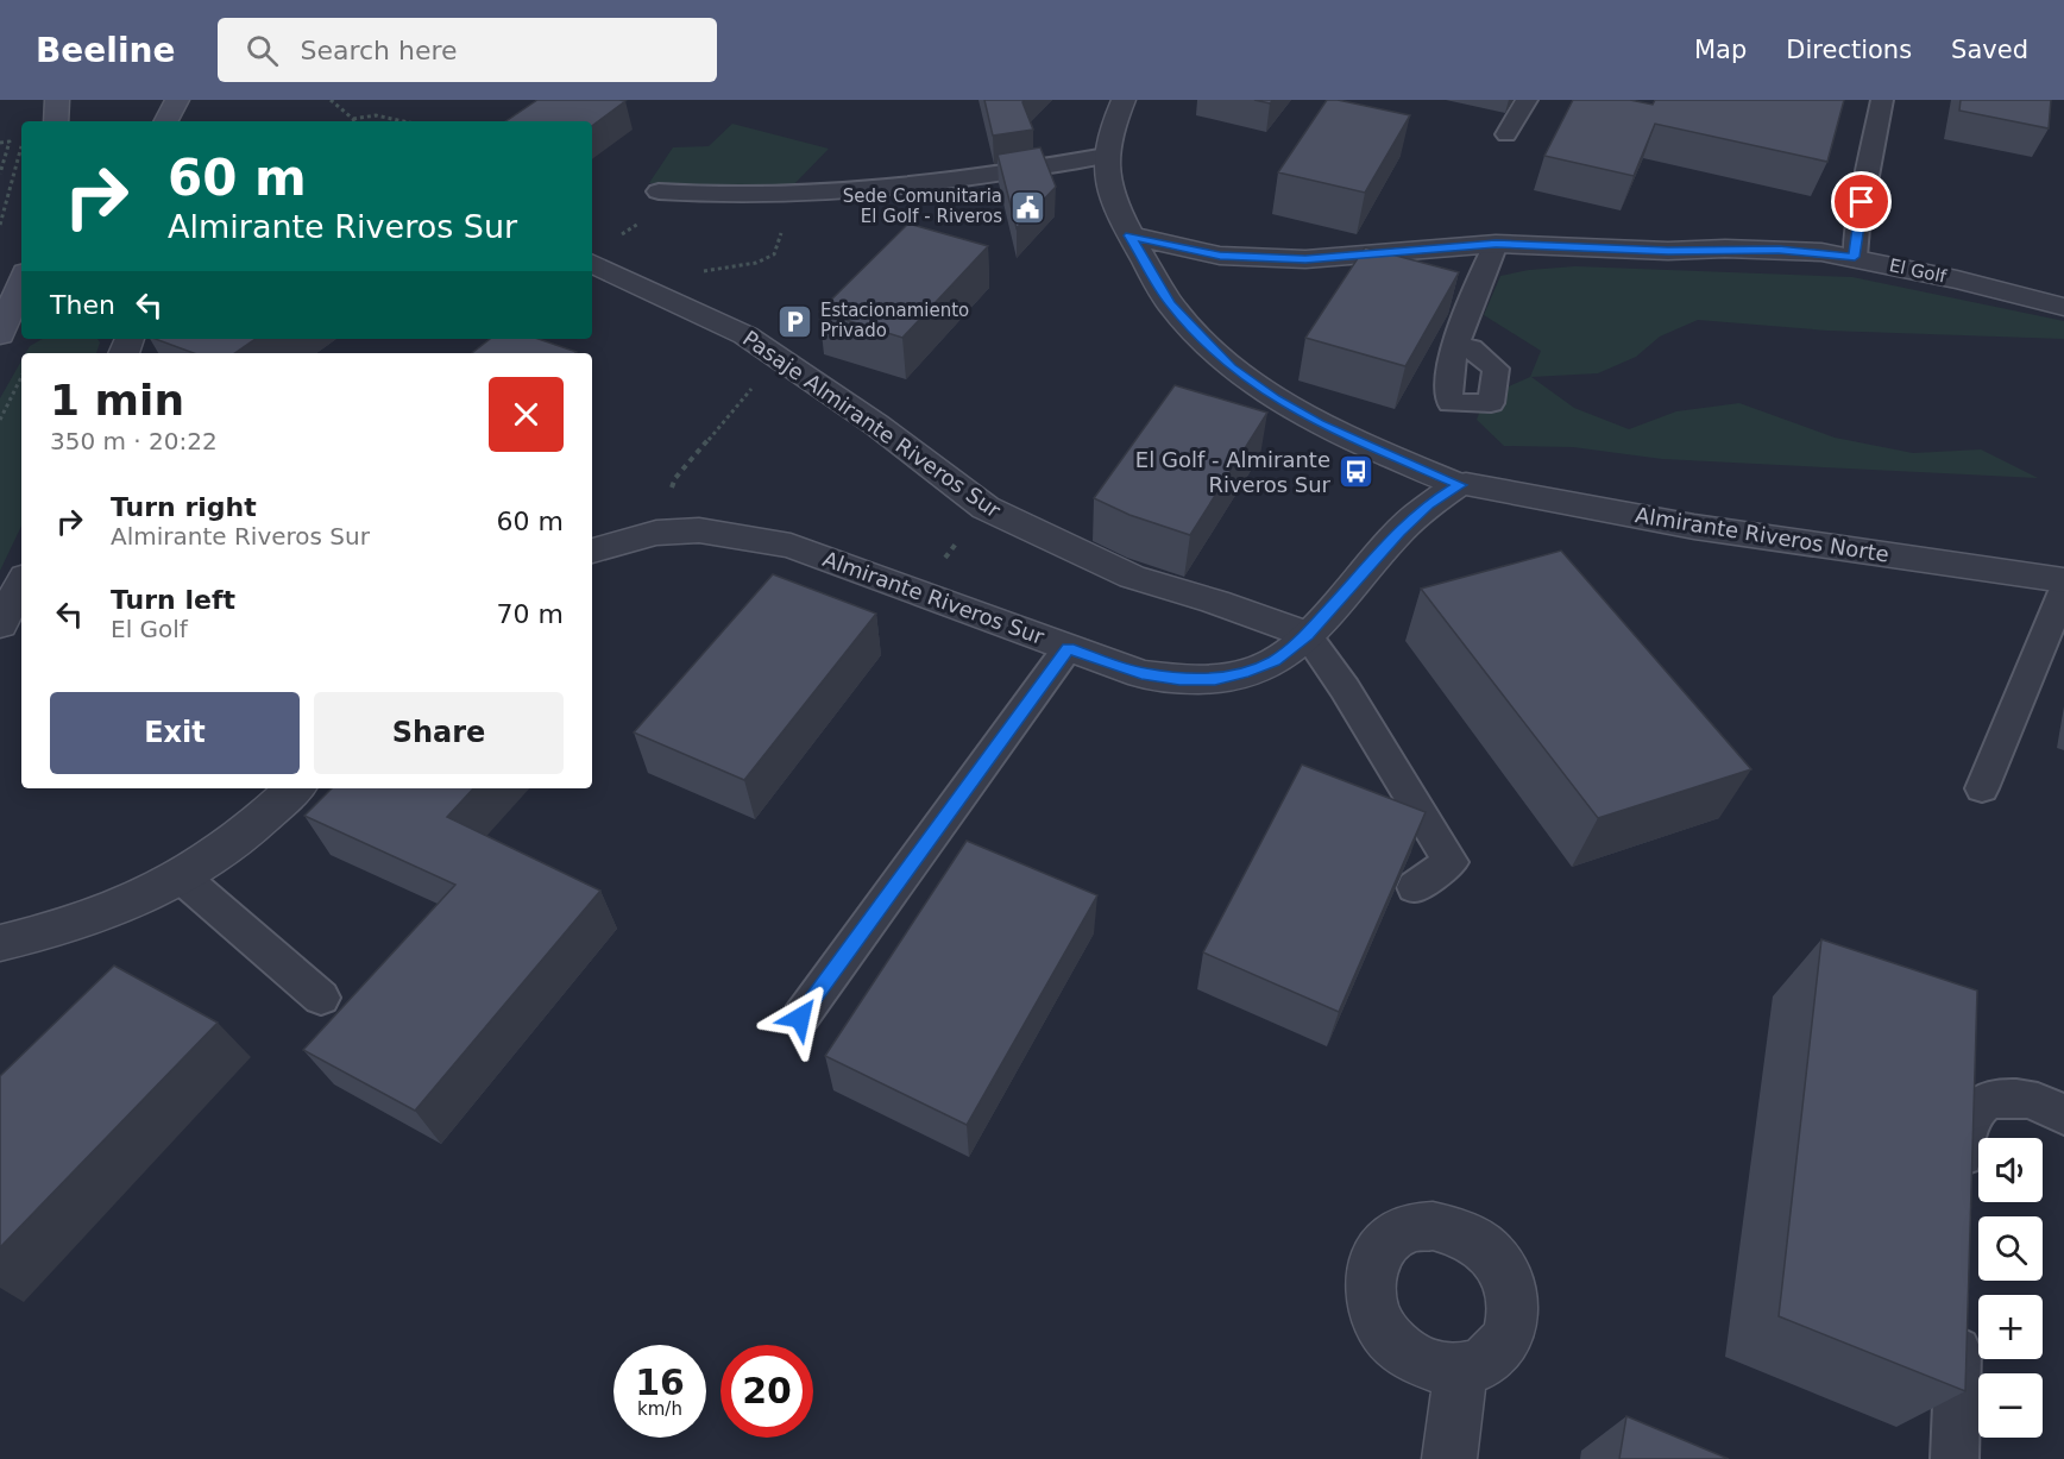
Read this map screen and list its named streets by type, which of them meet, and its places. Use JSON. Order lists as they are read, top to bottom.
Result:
{
  "streets": {
    "street": [
      "El Golf",
      "Pasaje Almirante Riveros Sur",
      "Almirante Riveros Norte",
      "Almirante Riveros Sur"
    ]
  },
  "crossings": [
    ["Pasaje Almirante Riveros Sur", "Almirante Riveros Sur"],
    ["Almirante Riveros Norte", "Almirante Riveros Sur"]
  ],
  "places": {
    "public building": ["Sede Comunitaria El Golf - Riveros"],
    "parking": ["Estacionamiento Privado"],
    "bus stop": ["El Golf - Almirante Riveros Sur"]
  },
  "page": {
    "header": "Beeline",
    "search": "Search here",
    "nav": ["Map", "Directions", "Saved"],
    "turn": ["60 m", "Almirante Riveros Sur"],
    "then": "Then",
    "heading": ["1 min", "350 m · 20:22"],
    "list": [
      {
        "name": "Turn right",
        "note": "Almirante Riveros Sur",
        "value": "60 m"
      },
      {
        "name": "Turn left",
        "note": "El Golf",
        "value": "70 m"
      }
    ],
    "buttons": ["Exit", "Share"],
    "map_buttons": ["+", "−"],
    "speed": "16 km/h",
    "limit": "20"
  }
}
